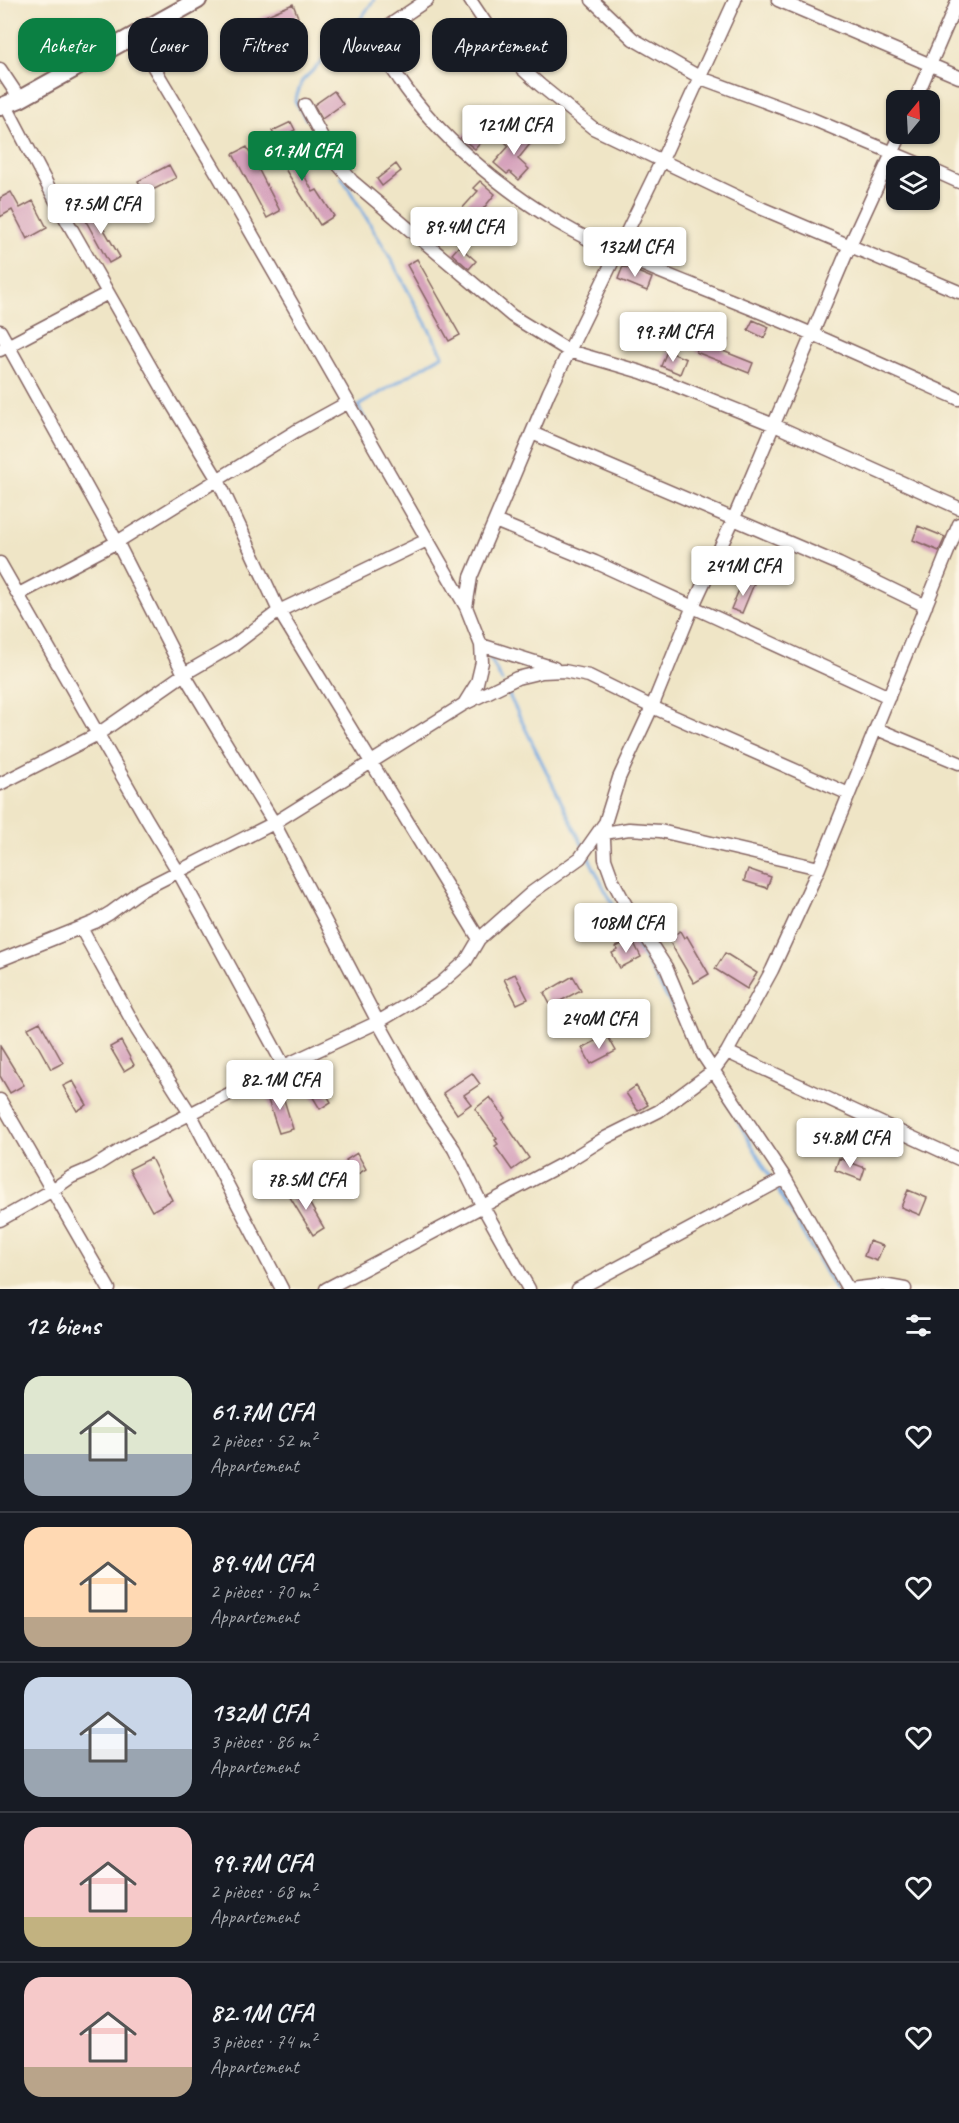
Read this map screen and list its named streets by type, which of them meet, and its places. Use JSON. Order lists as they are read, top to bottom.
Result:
{
  "north": "top",
  "page": {
    "chip": [
      "Acheter",
      "Louer",
      "Filtres",
      "Nouveau",
      "Appartement"
    ],
    "price": [
      "121M CFA",
      "61.7M CFA",
      "97.5M CFA",
      "89.4M CFA",
      "132M CFA",
      "99.7M CFA",
      "241M CFA",
      "108M CFA",
      "240M CFA",
      "82.1M CFA",
      "54.8M CFA",
      "78.5M CFA"
    ],
    "heading": "12 biens",
    "list": [
      {
        "name": "61.7M CFA",
        "note": "2 pièces · 52 m² · Appartement"
      },
      {
        "name": "89.4M CFA",
        "note": "2 pièces · 70 m² · Appartement"
      },
      {
        "name": "132M CFA",
        "note": "3 pièces · 86 m² · Appartement"
      },
      {
        "name": "99.7M CFA",
        "note": "2 pièces · 68 m² · Appartement"
      },
      {
        "name": "82.1M CFA",
        "note": "3 pièces · 74 m² · Appartement"
      }
    ]
  }
}
